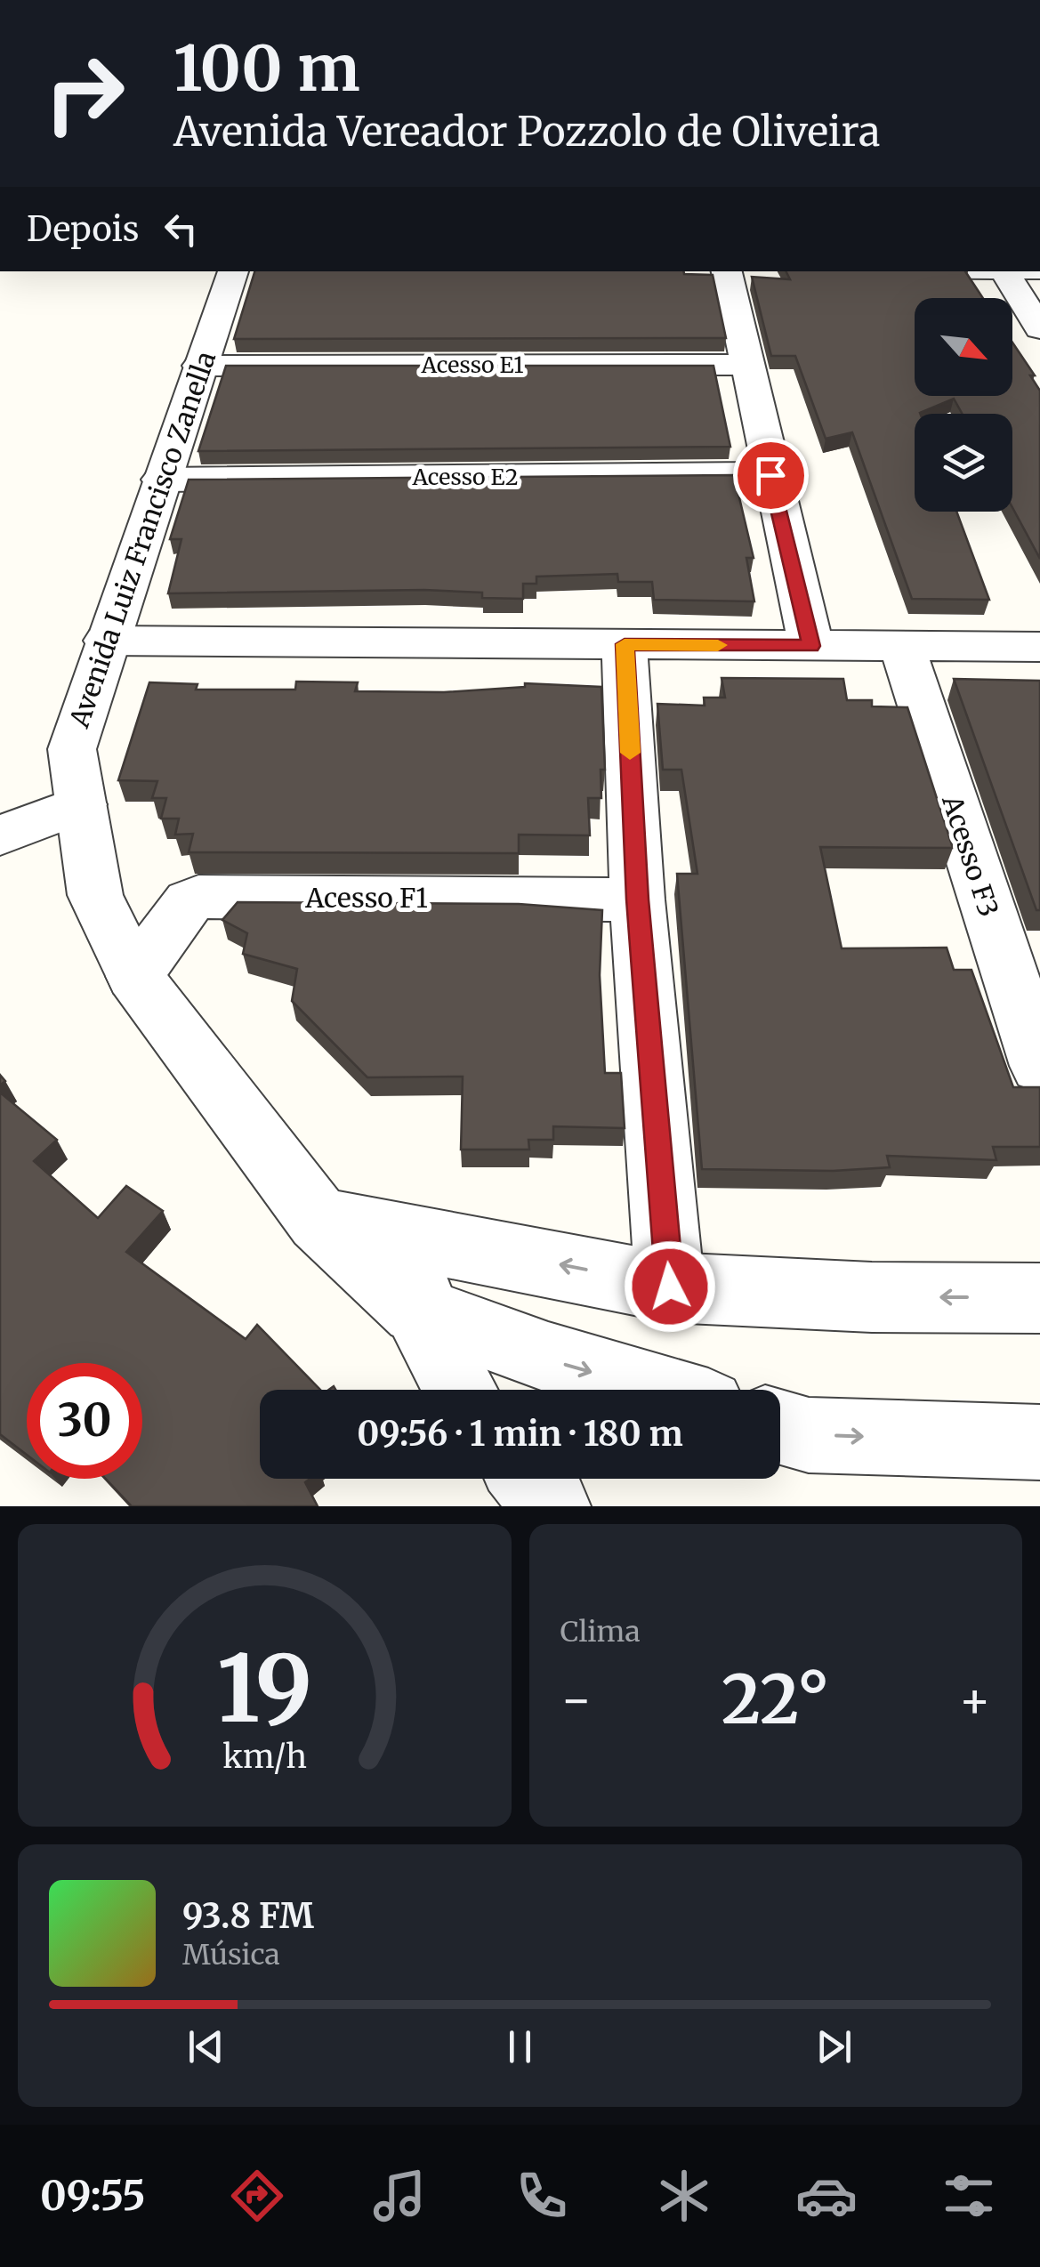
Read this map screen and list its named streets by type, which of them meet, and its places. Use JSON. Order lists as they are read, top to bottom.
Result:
{
  "streets": {
    "street": [
      "Acesso E1",
      "Acesso E2",
      "Avenida Luiz Francisco Zanella",
      "Acesso F3",
      "Acesso F1"
    ]
  },
  "crossings": [
    ["Acesso E1", "Avenida Luiz Francisco Zanella"],
    ["Acesso E2", "Avenida Luiz Francisco Zanella"],
    ["Avenida Luiz Francisco Zanella", "Acesso F1"]
  ],
  "north": "bottom right",
  "page": {
    "turn": ["100 m", "Avenida Vereador Pozzolo de Oliveira"],
    "then": "Depois",
    "limit": "30",
    "trip": "09:56 · 1 min · 180 m",
    "tile": "Clima",
    "heat": ["−", "22°", "+"],
    "song": ["93.8 FM", "Música"],
    "tabs": "09:55",
    "gauge": ["19", "km/h"]
  }
}
